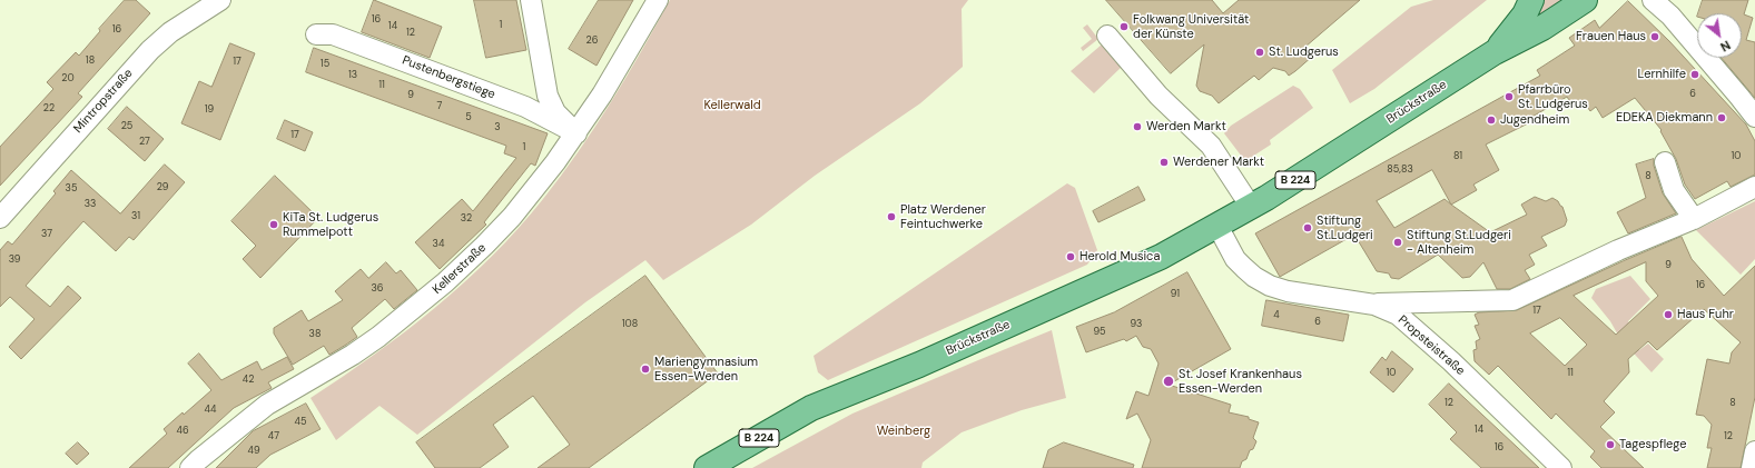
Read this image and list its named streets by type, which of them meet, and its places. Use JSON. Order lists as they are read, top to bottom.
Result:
{
  "streets": {
    "main road": ["Brückstraße", "B 224"],
    "street": [
      "Pustenbergstiege",
      "Mintropstraße",
      "Kellerstraße",
      "Propsteistraße"
    ]
  },
  "crossings": [
    ["Pustenbergstiege", "Kellerstraße"],
    ["Brückstraße", "B 224"],
    ["Brückstraße", "Propsteistraße"]
  ],
  "parks": ["Kellerwald", "Weinberg"],
  "places": [
    "Folkwang Universität der Künste",
    "Frauen Haus",
    "St. Ludgerus",
    "Lernhilfe",
    "Pfarrbüro St. Ludgerus",
    "EDEKA Diekmann",
    "Jugendheim",
    "Werden Markt",
    "Werdener Markt",
    "Platz Werdener Feintuchwerke",
    "KiTa St. Ludgerus Rummelpott",
    "Stiftung St.Ludgeri",
    "Stiftung St.Ludgeri - Altenheim",
    "Herold Musica",
    "Haus Fuhr",
    "Mariengymnasium Essen-Werden",
    "St. Josef Krankenhaus Essen-Werden",
    "Tagespflege"
  ],
  "house_numbers": [
    "16",
    "1",
    "14",
    "16",
    "12",
    "26",
    "18",
    "17",
    "15",
    "13",
    "20",
    "11",
    "6",
    "9",
    "7",
    "22",
    "19",
    "5",
    "25",
    "3",
    "17",
    "27",
    "1",
    "81",
    "10",
    "85,83",
    "8",
    "29",
    "35",
    "33",
    "31",
    "32",
    "37",
    "34",
    "39",
    "9",
    "16",
    "36",
    "91",
    "17",
    "4",
    "6",
    "108",
    "93",
    "95",
    "38",
    "10",
    "11",
    "42",
    "12",
    "8",
    "44",
    "45",
    "14",
    "46",
    "47",
    "12",
    "16",
    "49"
  ],
  "north": "bottom right"
}
